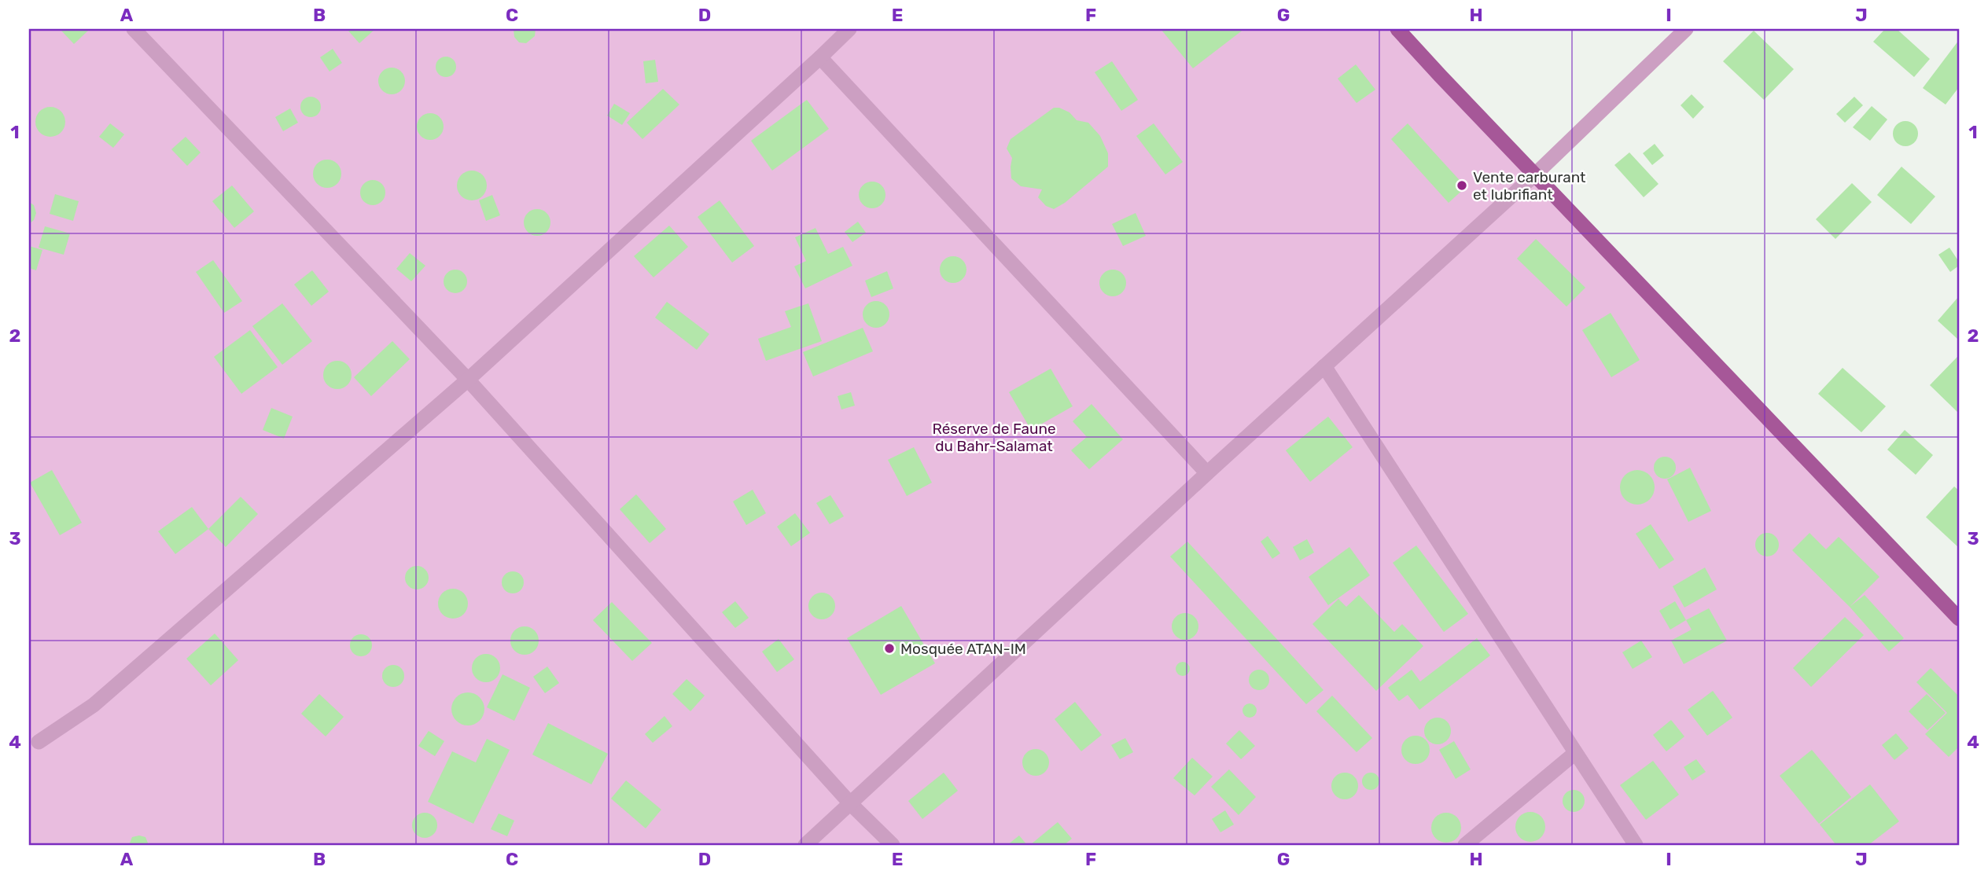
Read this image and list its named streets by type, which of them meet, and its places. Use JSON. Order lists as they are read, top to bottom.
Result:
{
  "parks": ["Réserve de Faune du Bahr-Salamat"],
  "places": ["Vente carburant et lubrifiant", "Mosquée ATAN-IM"],
  "grid": {
    "columns": [
      "A",
      "B",
      "C",
      "D",
      "E",
      "F",
      "G",
      "H",
      "I",
      "J"
    ],
    "rows": [
      "1",
      "2",
      "3",
      "4"
    ]
  }
}
